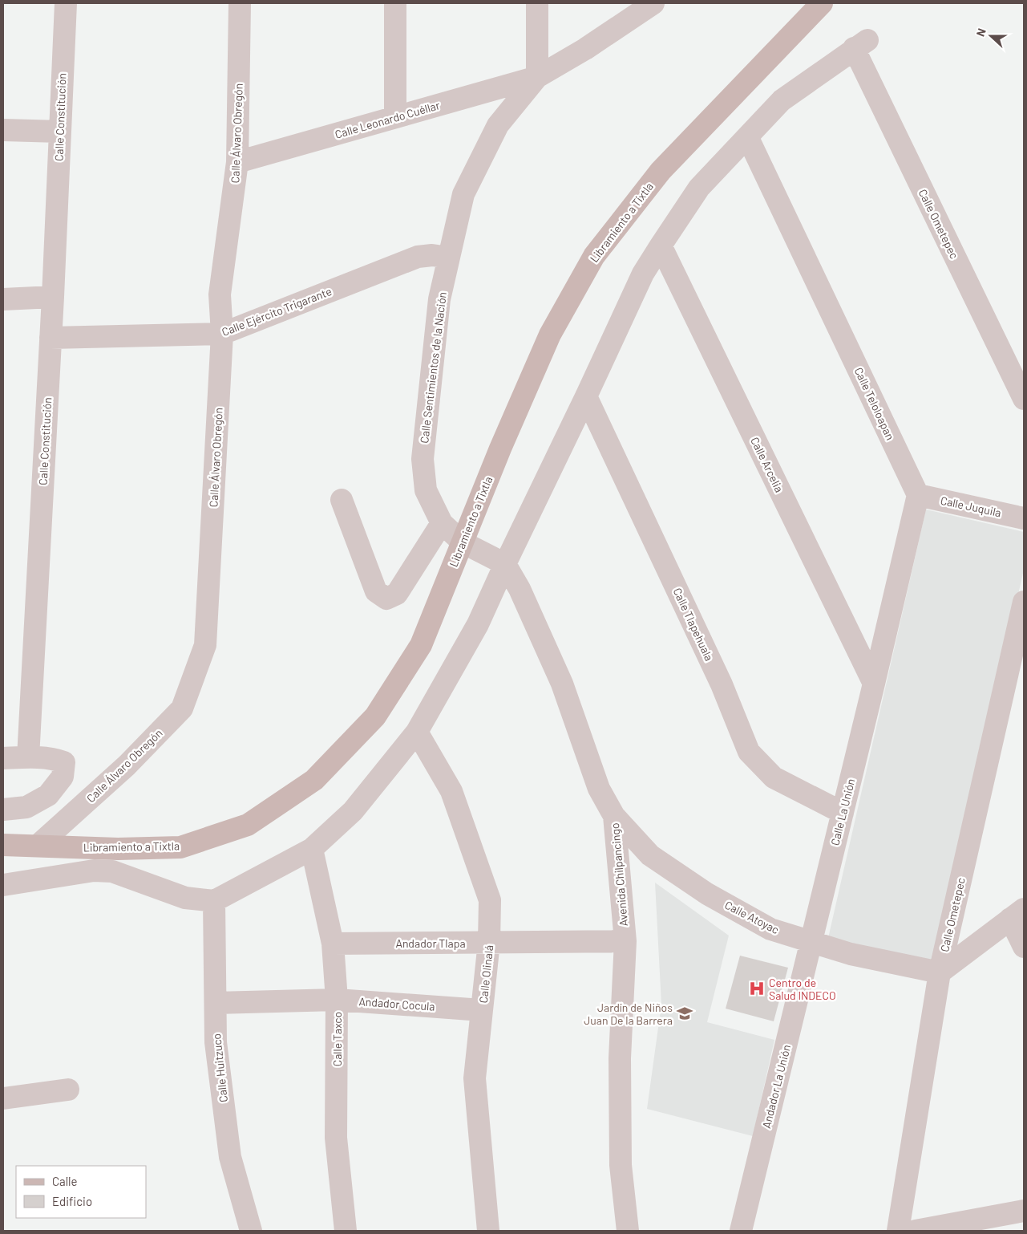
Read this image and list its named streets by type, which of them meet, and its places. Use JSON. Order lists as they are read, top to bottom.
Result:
{
  "streets": {
    "main road": ["Libramiento a Tixtla"],
    "street": [
      "Calle Constitución",
      "Calle Leonardo Cuéllar",
      "Calle Álvaro Obregón",
      "Calle Ometepec",
      "Calle Ejército Trigarante",
      "Calle Sentimientos de la Nación",
      "Calle Teloloapan",
      "Calle Arcelia",
      "Calle Juquila",
      "Calle Tlapehuala",
      "Calle La Unión",
      "Avenida Chilpancingo",
      "Calle Atoyac",
      "Andador Tlapa",
      "Calle Olinalá",
      "Andador Cocula",
      "Calle Taxco",
      "Calle Huitzuco",
      "Andador La Unión"
    ]
  },
  "crossings": [
    ["Calle Constitución", "Calle Ejército Trigarante"],
    ["Calle Leonardo Cuéllar", "Calle Álvaro Obregón"],
    ["Calle Leonardo Cuéllar", "Calle Sentimientos de la Nación"],
    ["Calle Álvaro Obregón", "Libramiento a Tixtla"],
    ["Calle Álvaro Obregón", "Calle Ejército Trigarante"],
    ["Libramiento a Tixtla", "Calle Sentimientos de la Nación"],
    ["Calle Ometepec", "Calle Teloloapan"],
    ["Calle Ometepec", "Calle Atoyac"],
    ["Calle Ejército Trigarante", "Calle Sentimientos de la Nación"],
    ["Calle Teloloapan", "Calle Juquila"],
    ["Calle Arcelia", "Calle La Unión"],
    ["Calle Tlapehuala", "Calle La Unión"],
    ["Calle La Unión", "Calle Atoyac"],
    ["Calle La Unión", "Andador La Unión"],
    ["Avenida Chilpancingo", "Calle Atoyac"],
    ["Avenida Chilpancingo", "Andador Tlapa"],
    ["Calle Atoyac", "Andador La Unión"],
    ["Andador Tlapa", "Calle Olinalá"],
    ["Andador Tlapa", "Calle Taxco"],
    ["Calle Olinalá", "Andador Cocula"],
    ["Andador Cocula", "Calle Taxco"],
    ["Andador Cocula", "Calle Huitzuco"]
  ],
  "places": {
    "hospital": ["Centro de Salud INDECO"],
    "school or university": ["Jardín de Niños Juan De la Barrera"]
  },
  "legend": ["Calle", "Edificio"],
  "north": "left"
}
